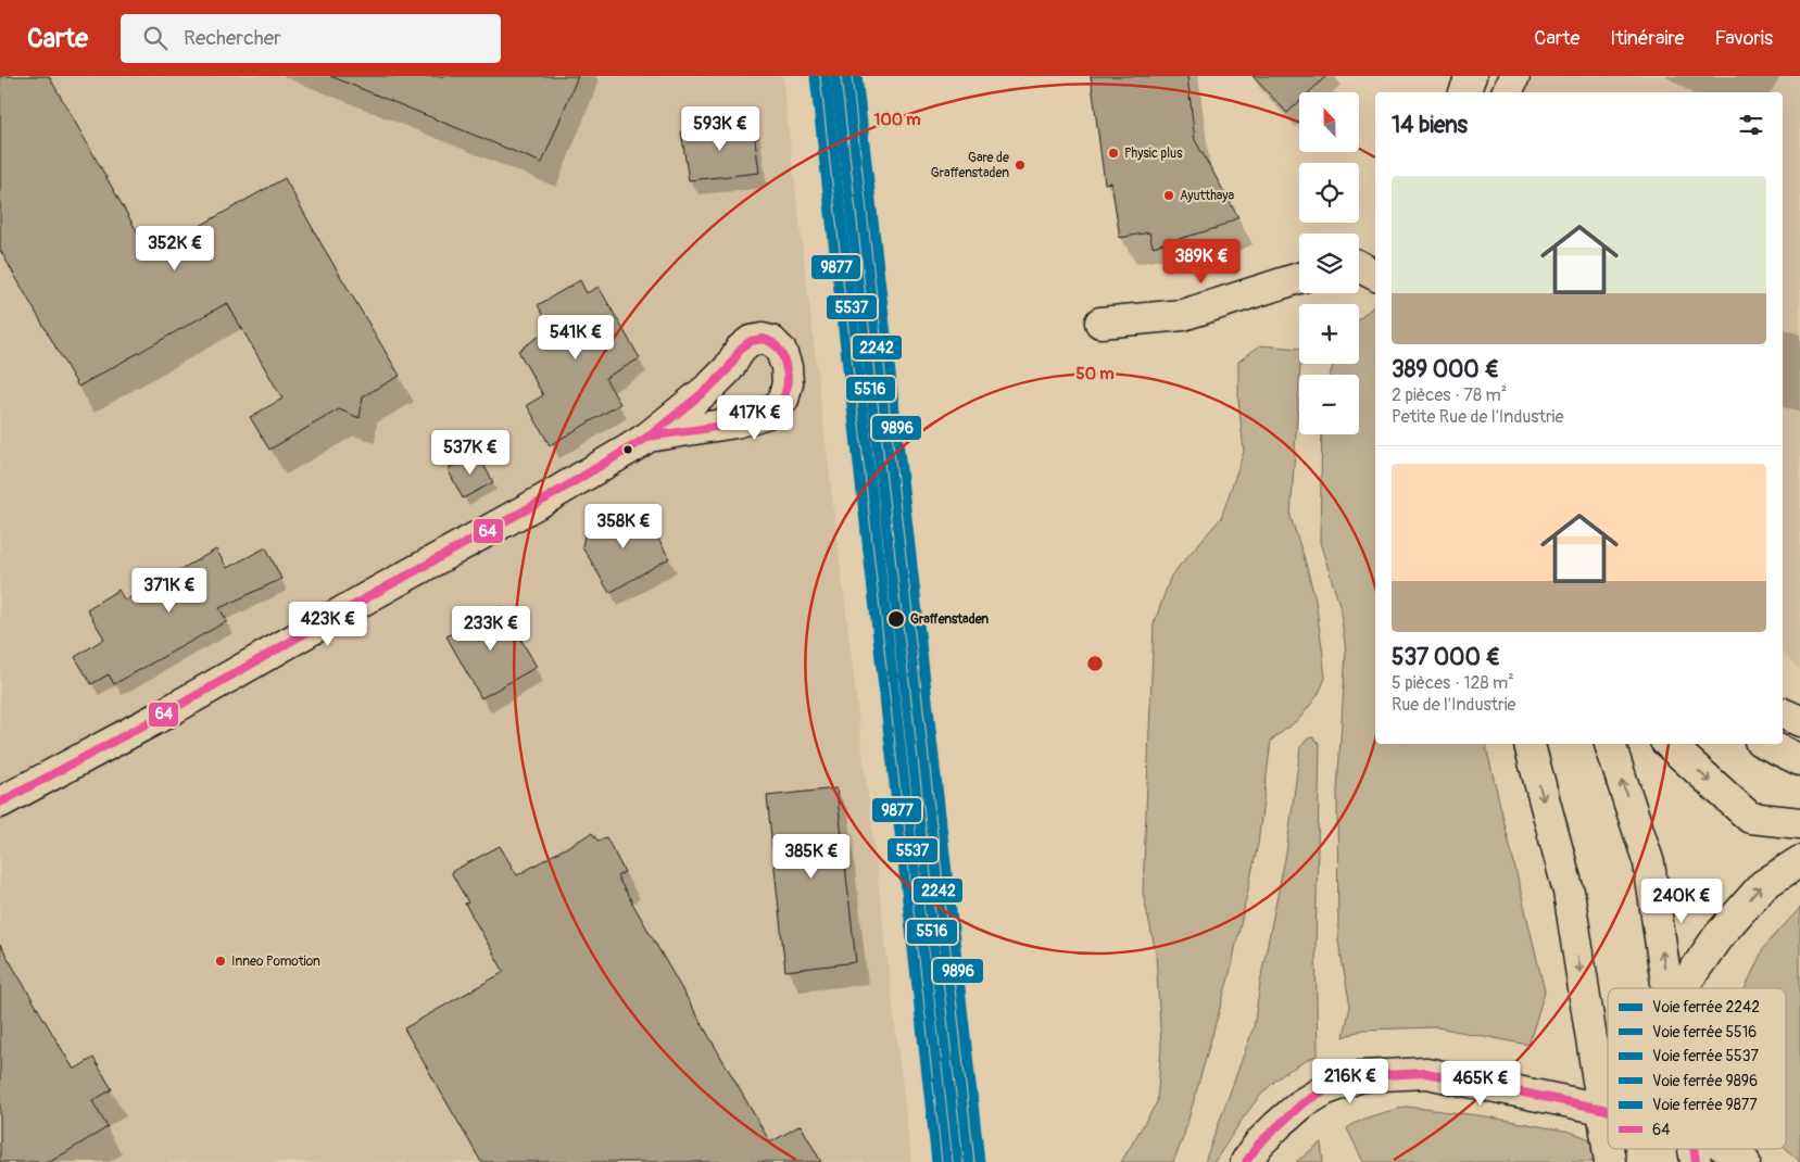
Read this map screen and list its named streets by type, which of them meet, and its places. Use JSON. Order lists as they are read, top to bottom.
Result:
{
  "places": [
    "Physic plus",
    "Gare de Graffenstaden",
    "Ayutthaya",
    "Graffenstaden",
    "Inneo Pomotion"
  ],
  "lines": [
    "rail line 2242",
    "rail line 5537",
    "rail line 9896",
    "rail line 5516",
    "rail line 9877",
    "transit line 64"
  ],
  "legend": [
    "Voie ferrée 2242",
    "Voie ferrée 5516",
    "Voie ferrée 5537",
    "Voie ferrée 9896",
    "Voie ferrée 9877",
    "64"
  ],
  "north": "top",
  "page": {
    "header": "Carte",
    "search": "Rechercher",
    "nav": ["Carte", "Itinéraire", "Favoris"],
    "map_buttons": ["+", "−"],
    "heading": "14 biens",
    "price": [
      "593K €",
      "352K €",
      "389K €",
      "541K €",
      "417K €",
      "537K €",
      "358K €",
      "371K €",
      "423K €",
      "233K €",
      "385K €",
      "240K €",
      "216K €",
      "465K €"
    ],
    "list": [
      {
        "name": "389 000 €",
        "note": "2 pièces · 78 m² · Petite Rue de l'Industrie"
      },
      {
        "name": "537 000 €",
        "note": "5 pièces · 128 m² · Rue de l'Industrie"
      }
    ]
  },
  "rings": ["100 m", "50 m"]
}
